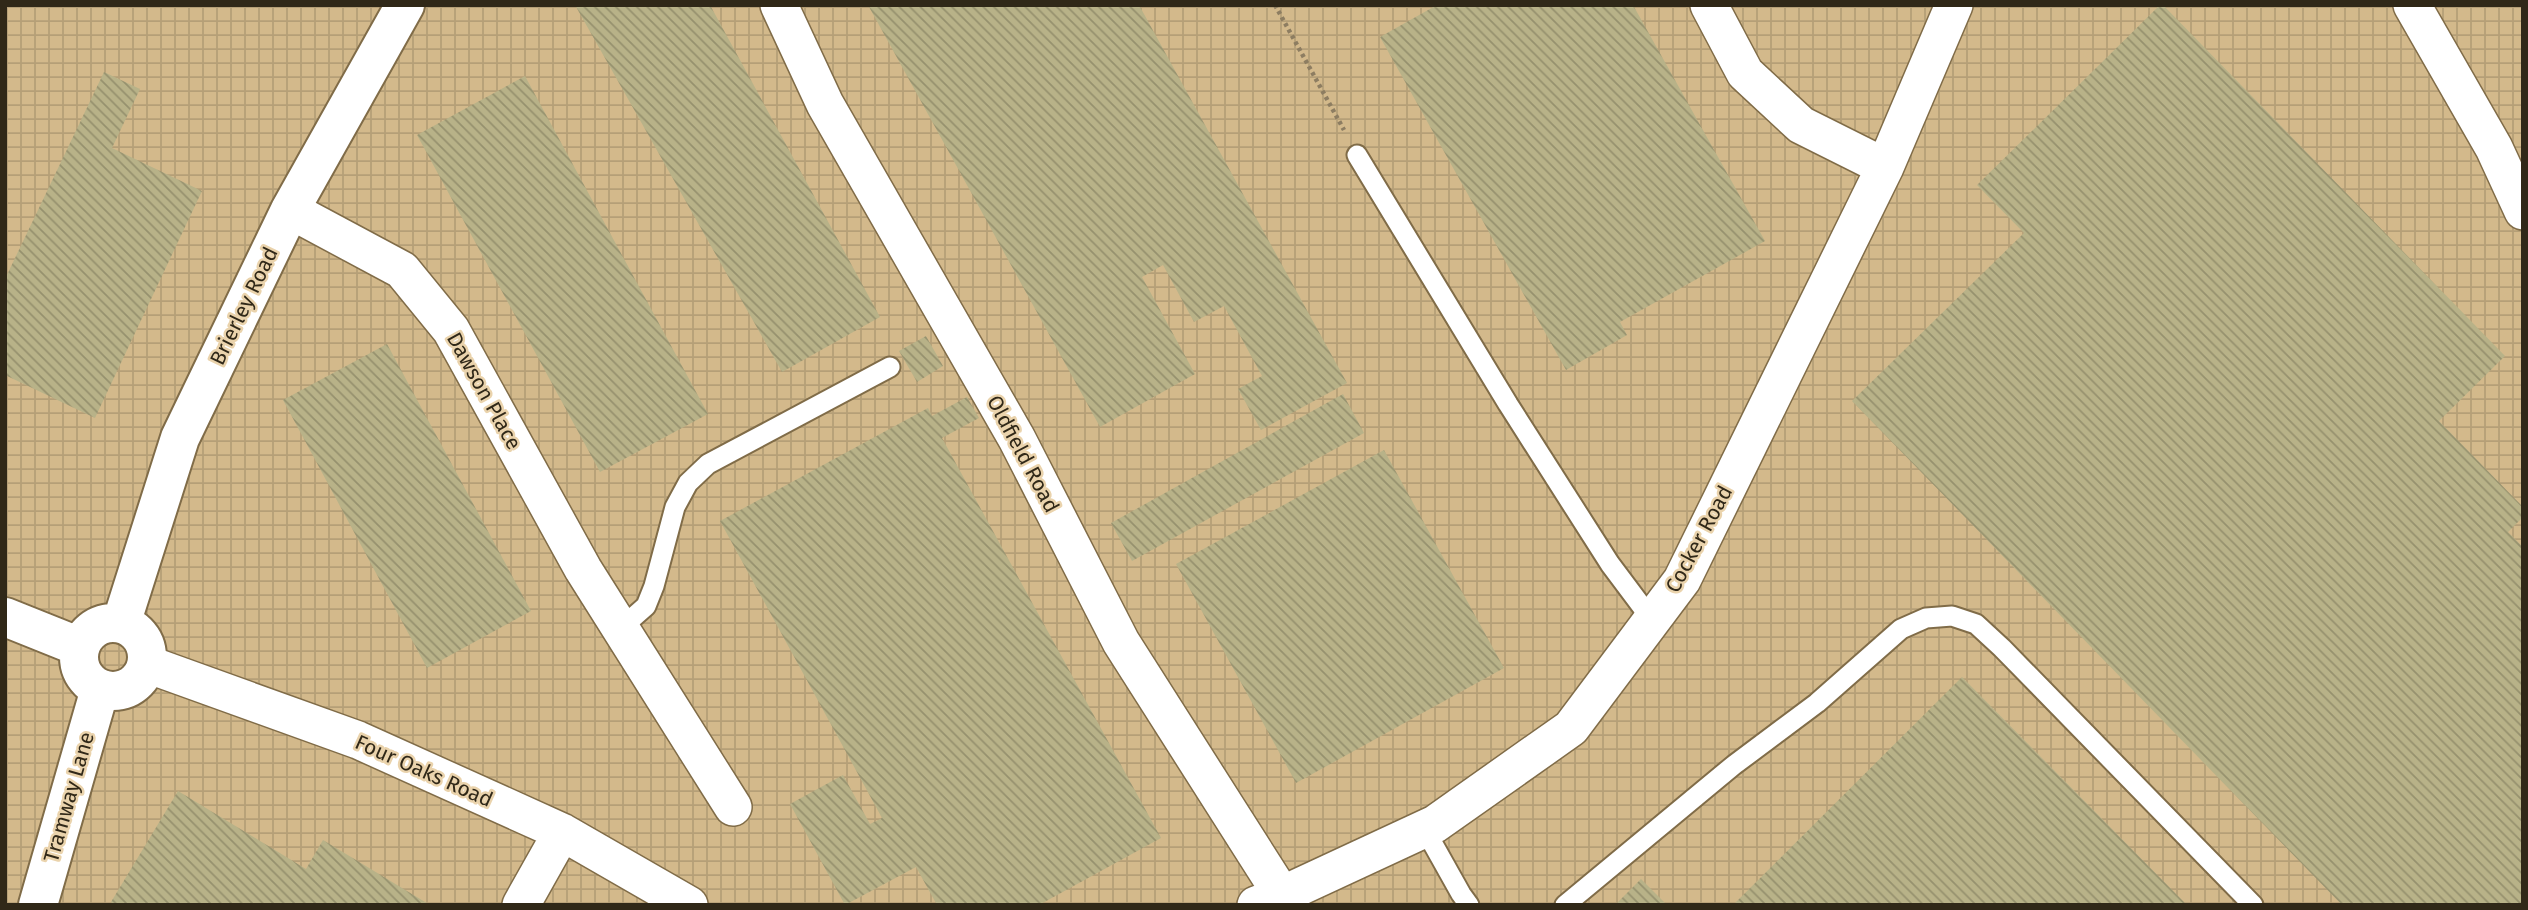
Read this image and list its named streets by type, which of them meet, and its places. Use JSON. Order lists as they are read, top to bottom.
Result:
{
  "streets": {
    "street": [
      "Brierley Road",
      "Dawson Place",
      "Oldfield Road",
      "Cocker Road",
      "Four Oaks Road",
      "Tramway Lane"
    ]
  },
  "crossings": [
    ["Brierley Road", "Dawson Place"],
    ["Brierley Road", "Four Oaks Road"],
    ["Brierley Road", "Tramway Lane"],
    ["Oldfield Road", "Cocker Road"],
    ["Four Oaks Road", "Tramway Lane"]
  ]
}
